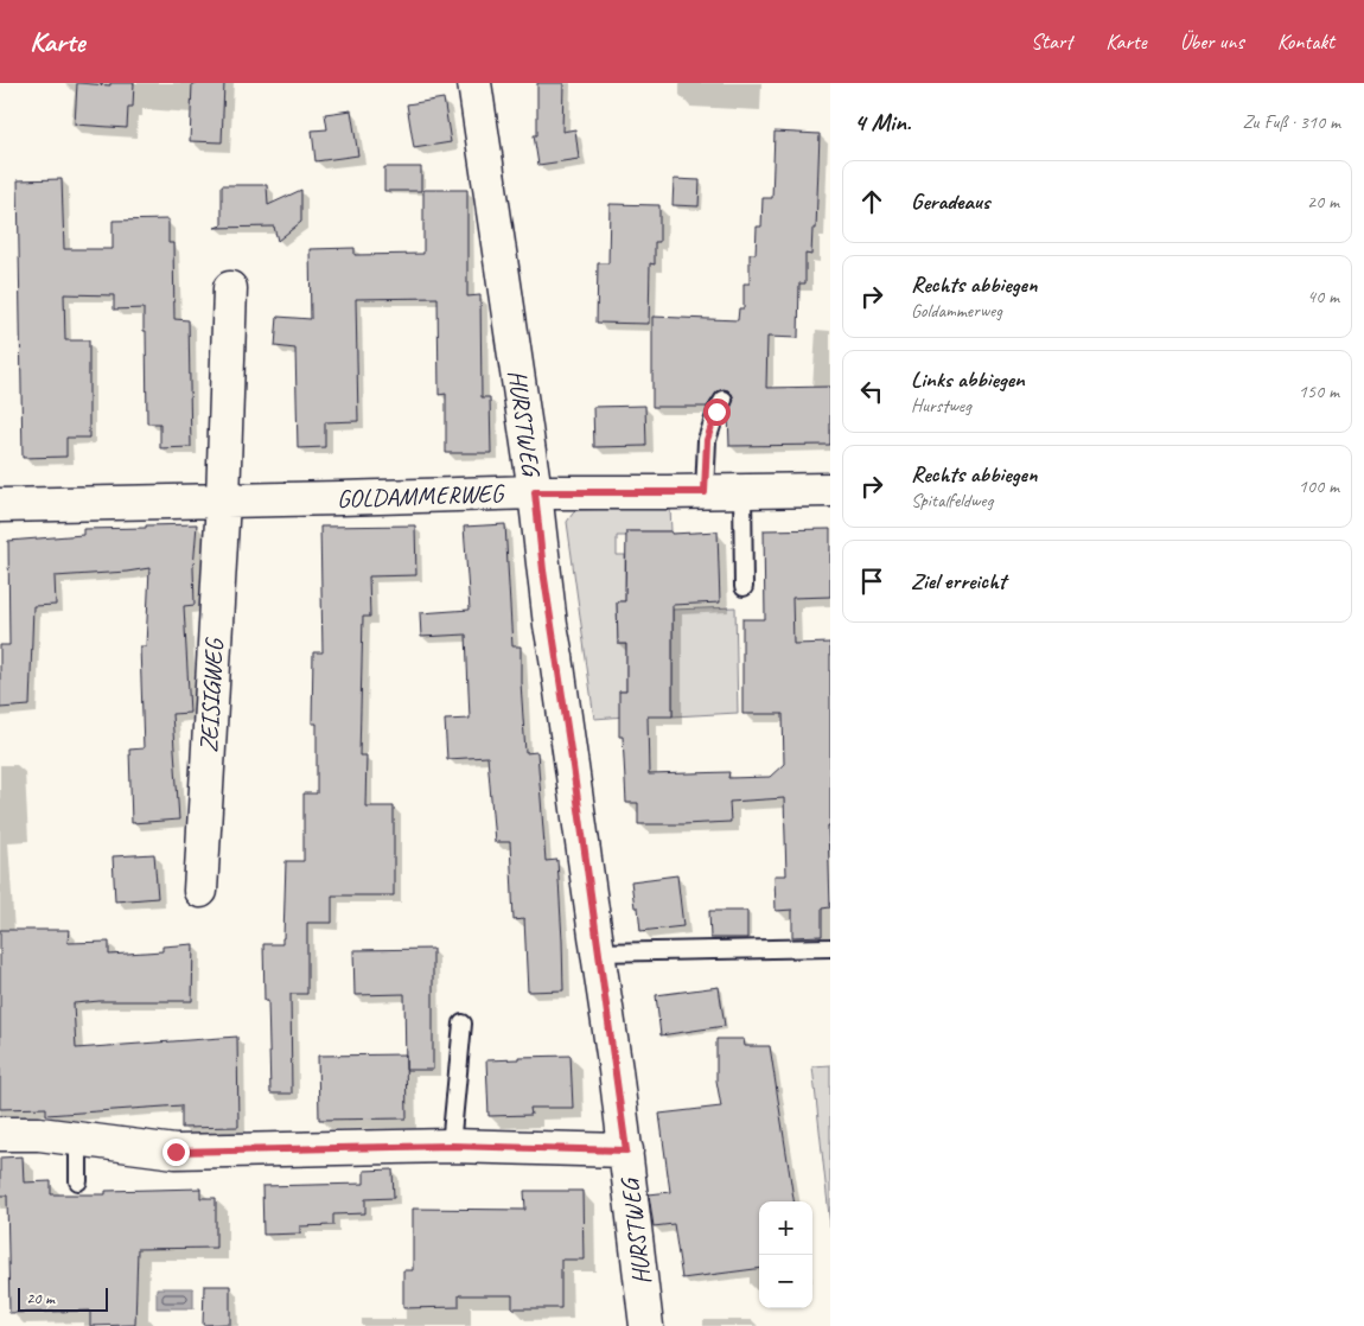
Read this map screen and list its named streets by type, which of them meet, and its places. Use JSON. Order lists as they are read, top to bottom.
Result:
{
  "streets": {
    "street": ["HURSTWEG", "GOLDAMMERWEG", "ZEISIGWEG"]
  },
  "crossings": [
    ["HURSTWEG", "GOLDAMMERWEG"],
    ["GOLDAMMERWEG", "ZEISIGWEG"]
  ],
  "scale_bar": "20 m",
  "page": {
    "header": "Karte",
    "nav": [
      "Start",
      "Karte",
      "Über uns",
      "Kontakt"
    ],
    "heading": ["4 Min.", "Zu Fuß · 310 m"],
    "list": [
      ["Geradeaus", "20 m"],
      ["Rechts abbiegen", "Goldammerweg", "40 m"],
      ["Links abbiegen", "Hurstweg", "150 m"],
      ["Rechts abbiegen", "Spitalfeldweg", "100 m"],
      "Ziel erreicht"
    ],
    "map_buttons": ["+", "−"],
    "scale": "20 m"
  }
}
